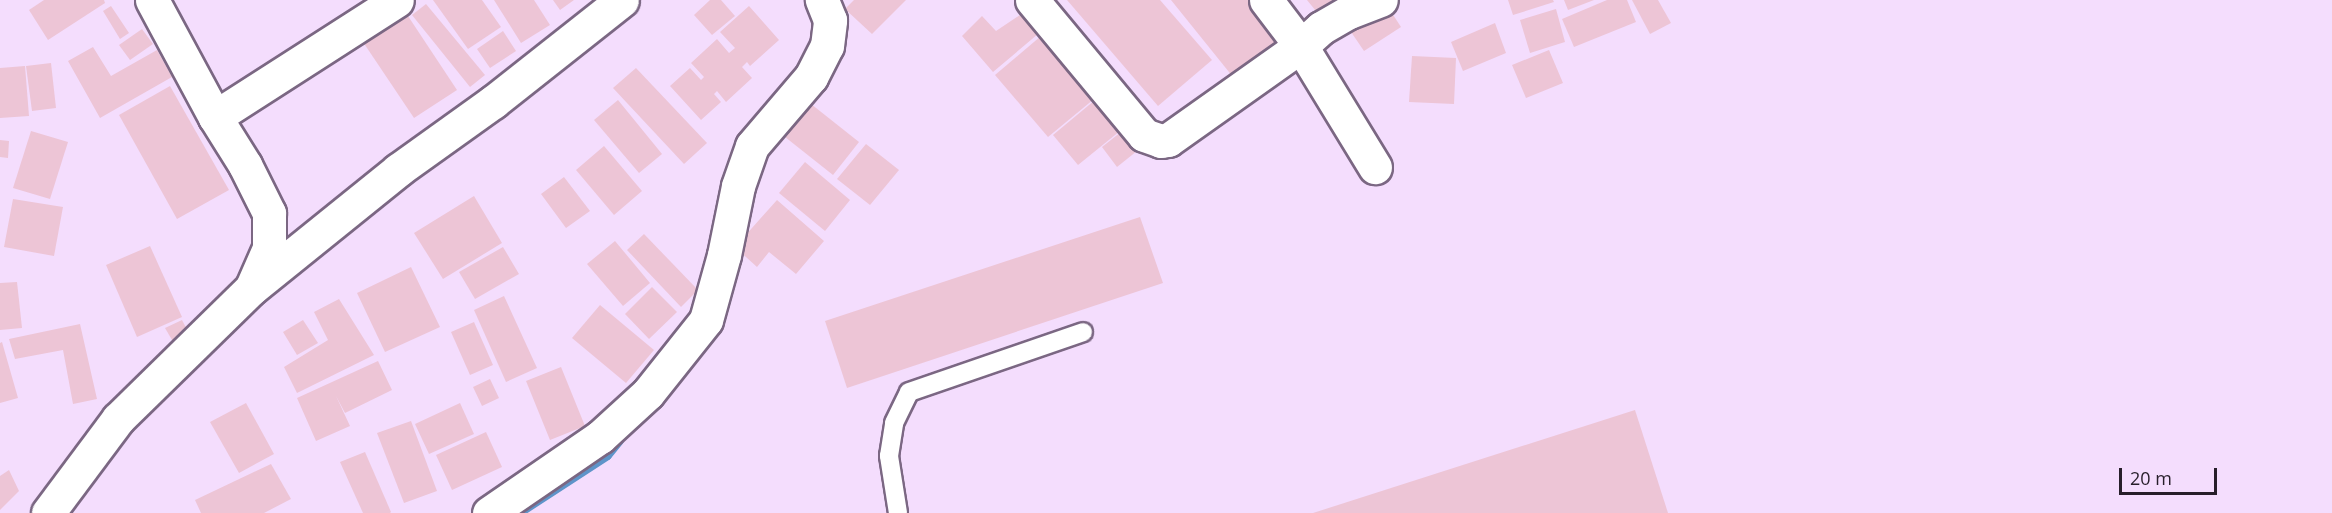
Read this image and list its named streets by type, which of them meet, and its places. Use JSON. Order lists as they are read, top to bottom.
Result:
{
  "scale_bar": "20 m"
}
